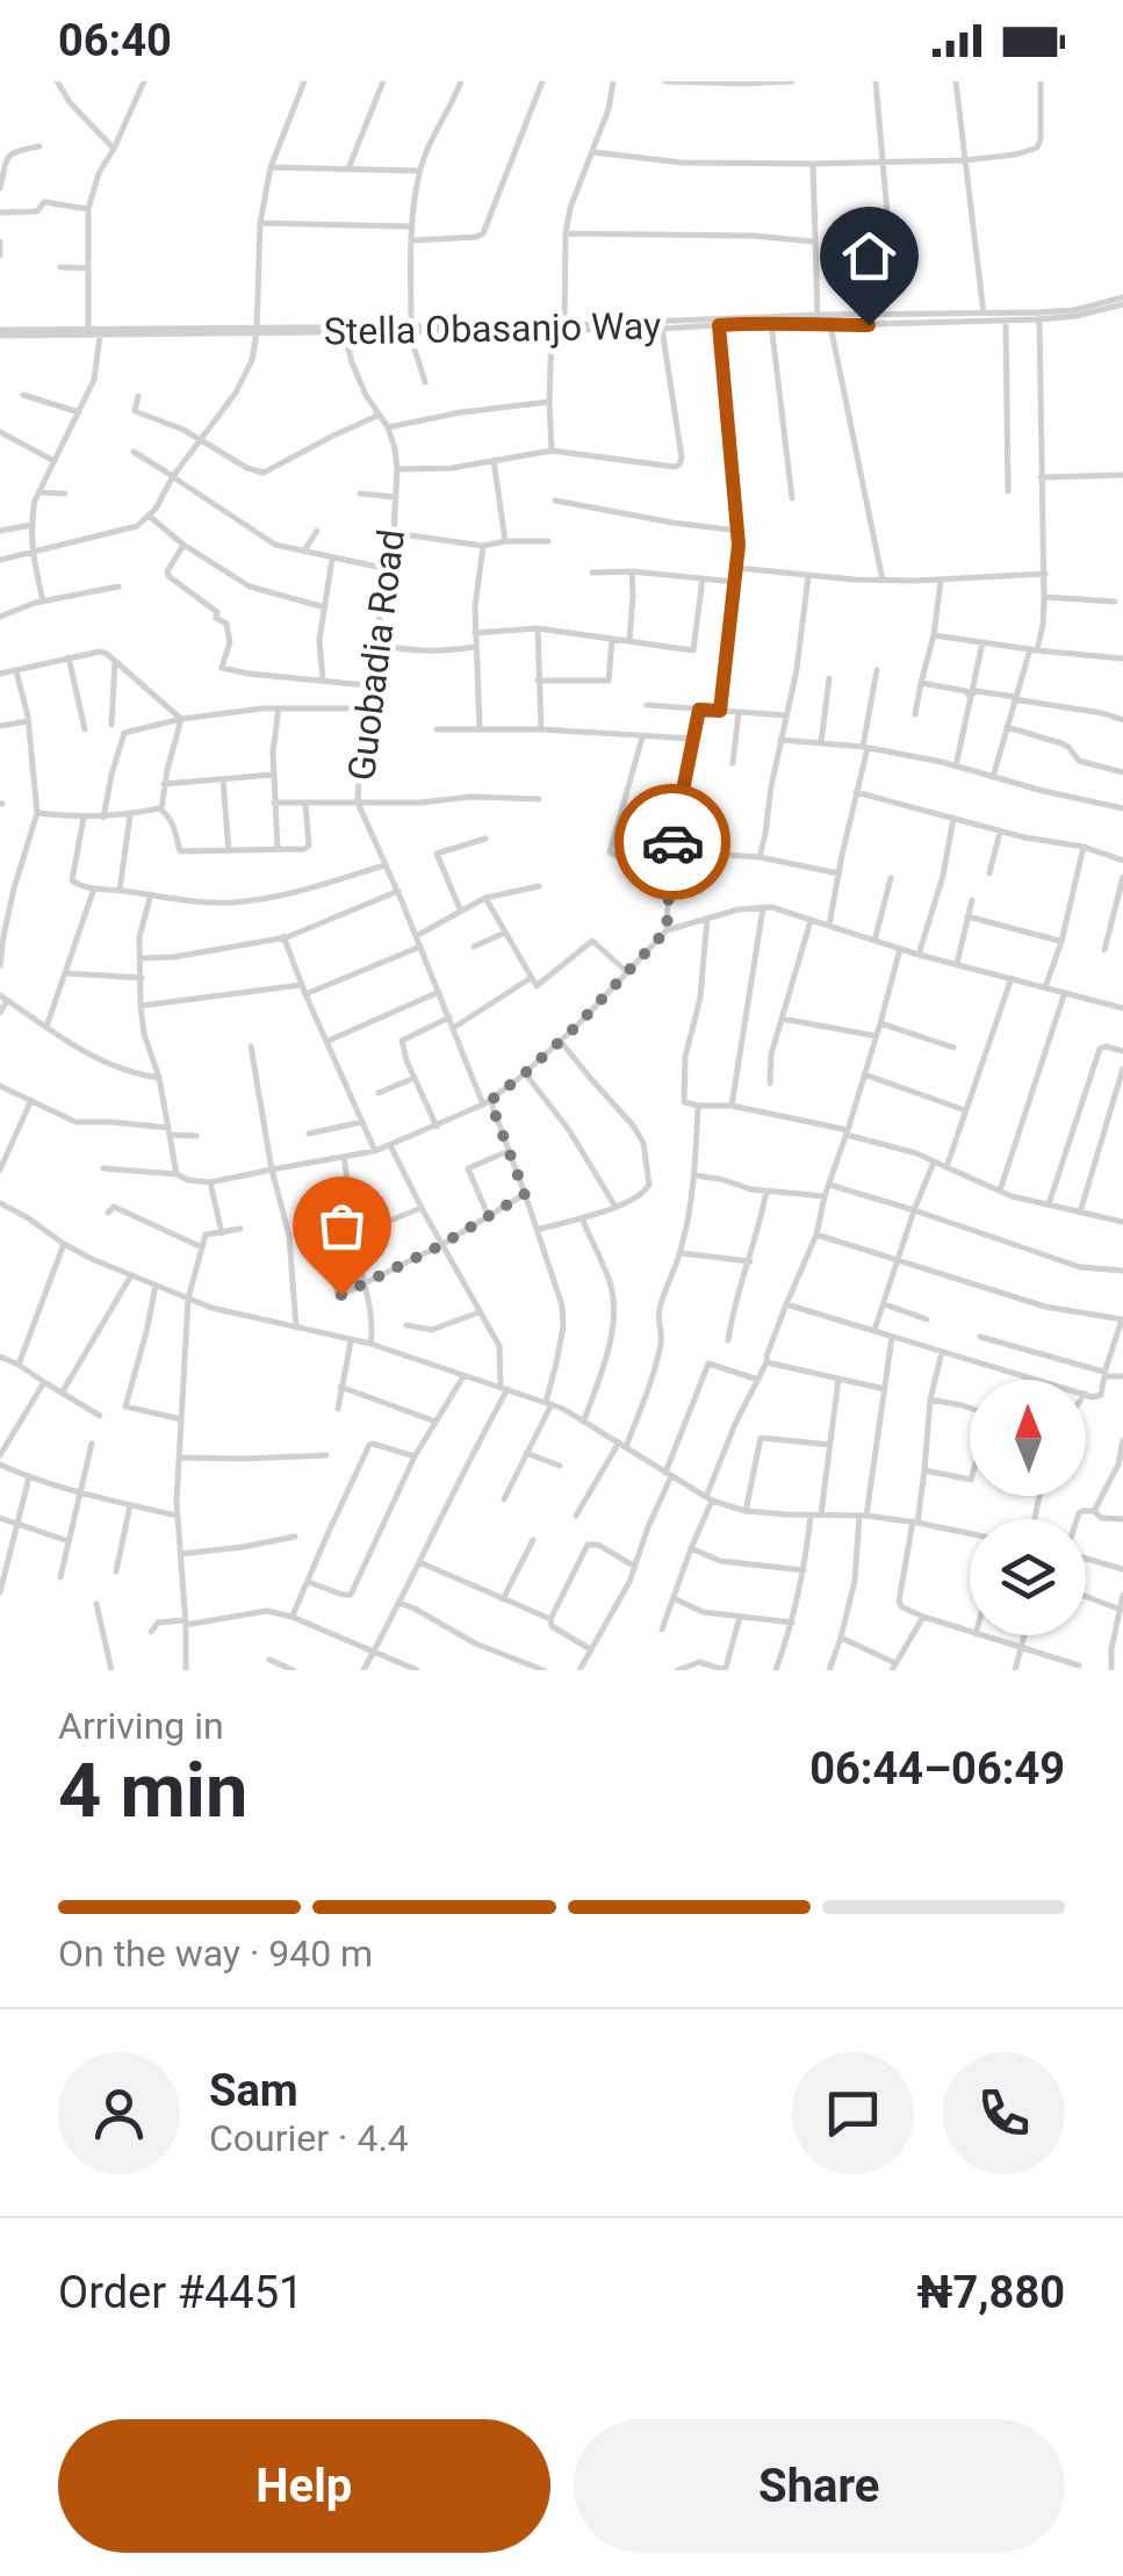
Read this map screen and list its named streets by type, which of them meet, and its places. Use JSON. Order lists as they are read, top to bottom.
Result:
{
  "streets": {
    "street": ["Stella Obasanjo Way", "Guobadia Road"]
  },
  "crossings": [
    ["Stella Obasanjo Way", "Guobadia Road"]
  ],
  "north": "top",
  "page": {
    "status": "06:40",
    "heading": ["4 min", "Arriving in", "06:44–06:49"],
    "panel": [
      "Sam",
      "Courier · 4.4",
      "Order #4451",
      "₦7,880"
    ],
    "bar": "On the way · 940 m",
    "buttons": ["Help", "Share"]
  }
}
